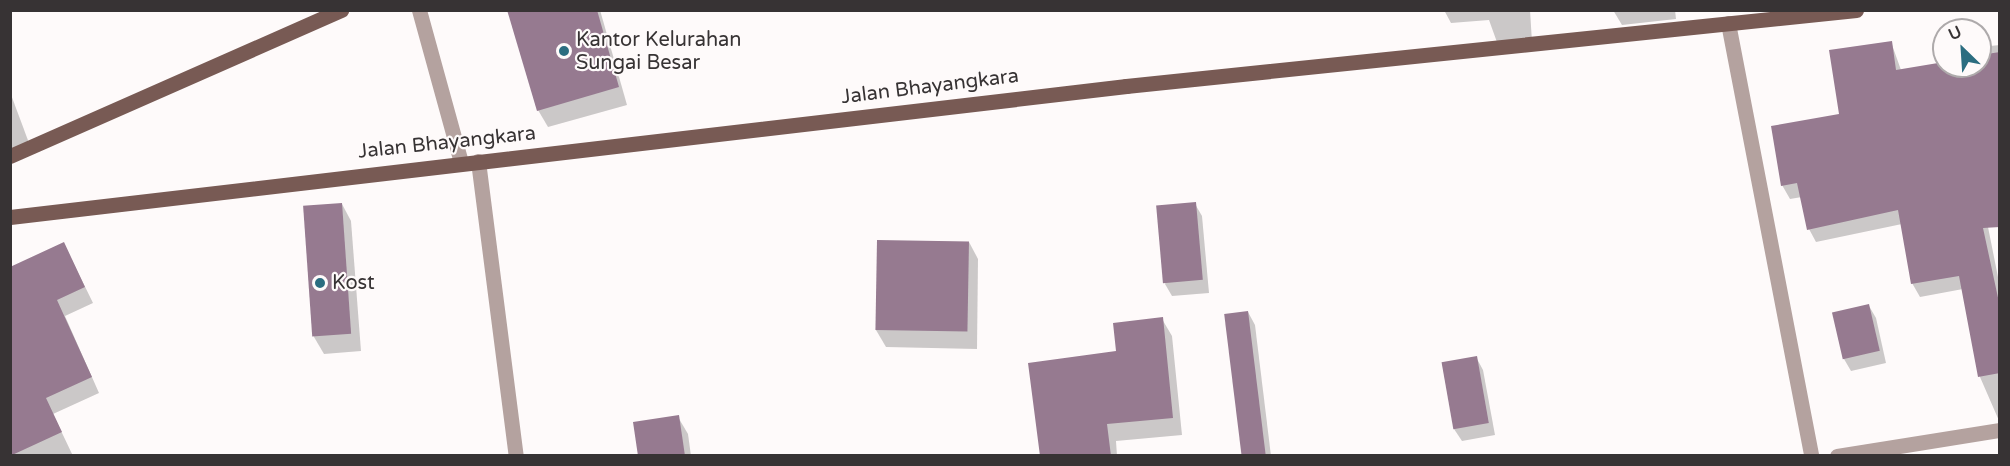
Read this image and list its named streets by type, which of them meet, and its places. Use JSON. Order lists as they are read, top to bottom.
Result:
{
  "streets": {
    "main road": ["Jalan Bhayangkara"]
  },
  "places": ["Kantor Kelurahan Sungai Besar", "Kost"],
  "north": "top left"
}
